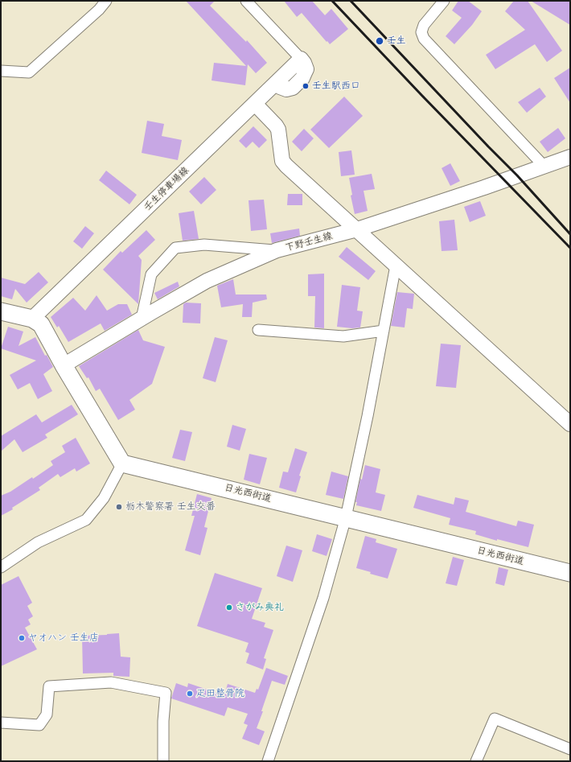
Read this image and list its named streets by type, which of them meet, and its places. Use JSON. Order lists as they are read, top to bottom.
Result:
{
  "streets": {
    "main road": ["壬生停車場線", "下野壬生線", "日光西街道"]
  },
  "places": [
    "壬生",
    "壬生駅西口",
    "栃木警察署 壬生交番",
    "さがみ典礼",
    "ヤオハン 壬生店",
    "疋田整骨院"
  ]
}
